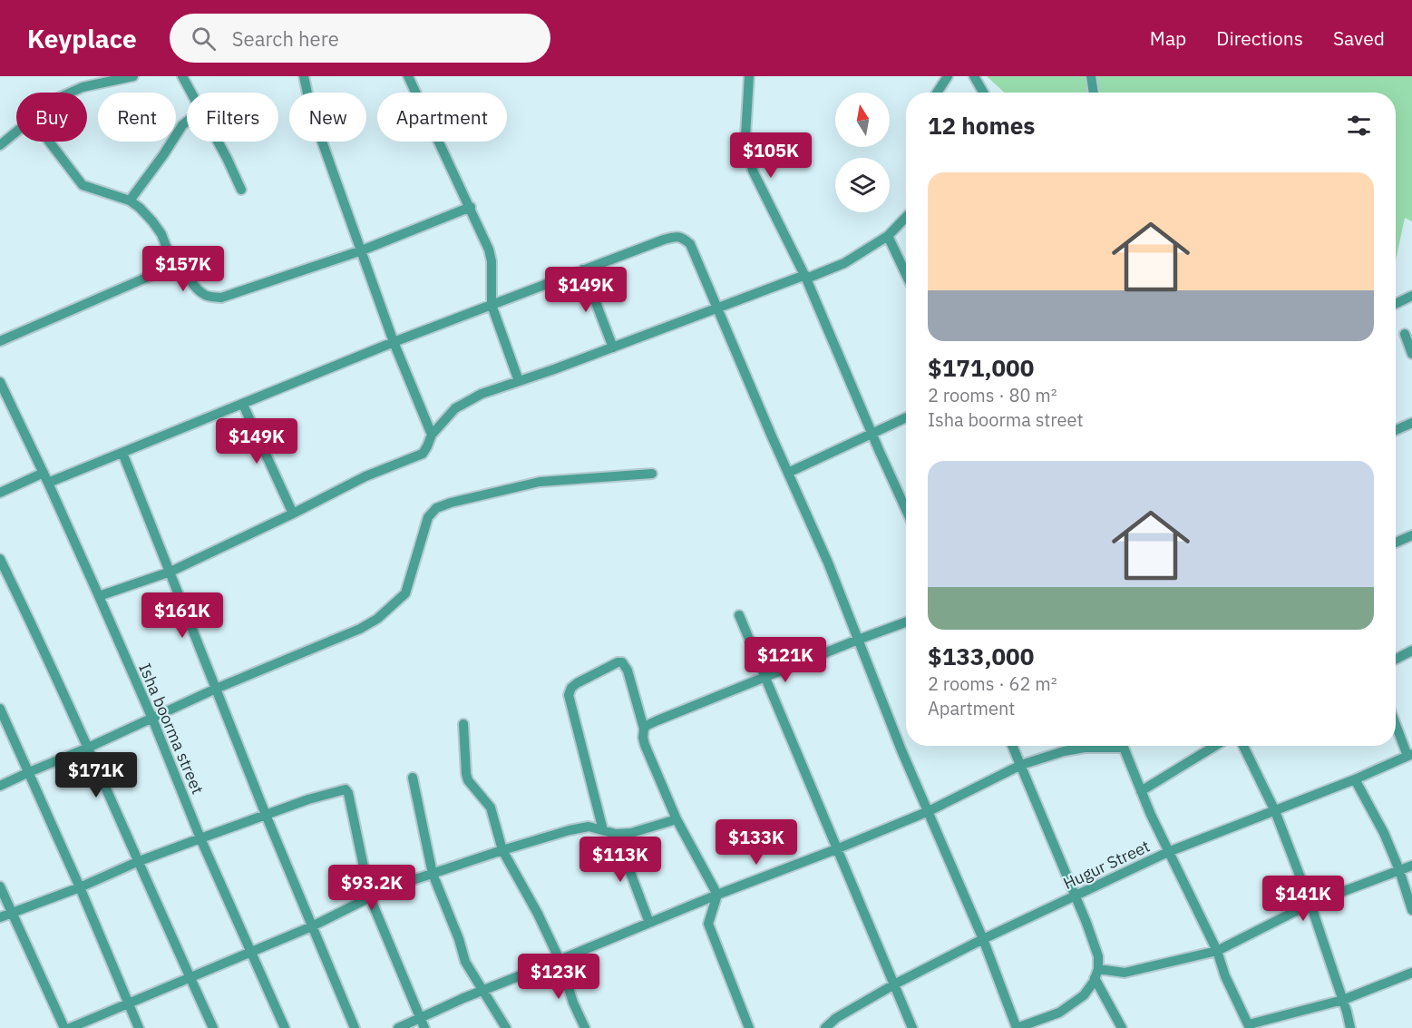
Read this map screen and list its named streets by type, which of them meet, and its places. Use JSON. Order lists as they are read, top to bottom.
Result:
{
  "streets": {
    "street": ["Isha boorma street", "Hugur Street"]
  },
  "north": "top",
  "page": {
    "header": "Keyplace",
    "search": "Search here",
    "nav": ["Map", "Directions", "Saved"],
    "chip": [
      "Buy",
      "Rent",
      "Filters",
      "New",
      "Apartment"
    ],
    "heading": "12 homes",
    "price": [
      "$105K",
      "$157K",
      "$149K",
      "$149K",
      "$161K",
      "$121K",
      "$171K",
      "$133K",
      "$113K",
      "$93.2K",
      "$141K",
      "$123K"
    ],
    "list": [
      {
        "name": "$171,000",
        "note": "2 rooms · 80 m² · Isha boorma street"
      },
      {
        "name": "$133,000",
        "note": "2 rooms · 62 m² · Apartment"
      }
    ]
  }
}
